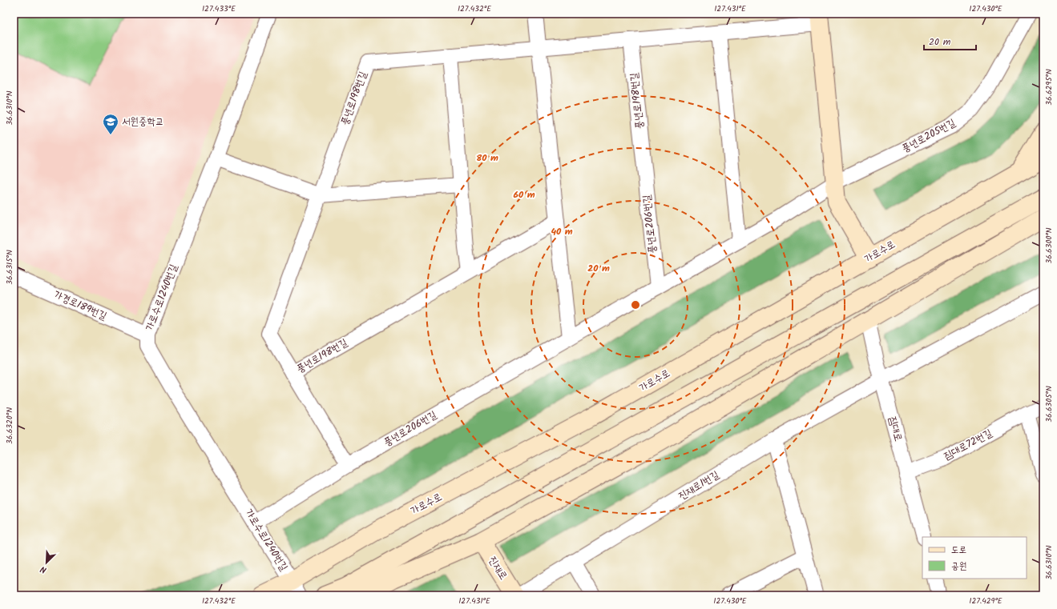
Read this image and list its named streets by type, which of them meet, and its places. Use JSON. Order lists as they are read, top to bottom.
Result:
{
  "streets": {
    "main road": ["가로수로", "진재로"],
    "street": [
      "풍년로198번길",
      "풍년로205번길",
      "풍년로206번길",
      "가로수로1240번길",
      "가경로189번길",
      "짐대로",
      "짐대로72번길",
      "진재로1번길"
    ]
  },
  "crossings": [
    ["풍년로198번길", "풍년로206번길"],
    ["풍년로205번길", "풍년로206번길"],
    ["풍년로206번길", "가로수로1240번길"],
    ["가로수로", "가로수로1240번길"],
    ["가로수로1240번길", "가경로189번길"],
    ["짐대로", "짐대로72번길"],
    ["짐대로", "진재로1번길"]
  ],
  "places": {
    "school or university": ["서원중학교"]
  },
  "legend": ["도로", "공원"],
  "scale_bar": "20 m",
  "north": "bottom left",
  "coordinates": [
    "127.433°E",
    "127.432°E",
    "127.431°E",
    "127.430°E",
    "36.6295°N",
    "36.6310°N",
    "36.6300°N",
    "36.6315°N",
    "36.6305°N",
    "36.6320°N",
    "127.429°E"
  ],
  "rings": [
    "80 m",
    "60 m",
    "40 m",
    "20 m"
  ]
}
